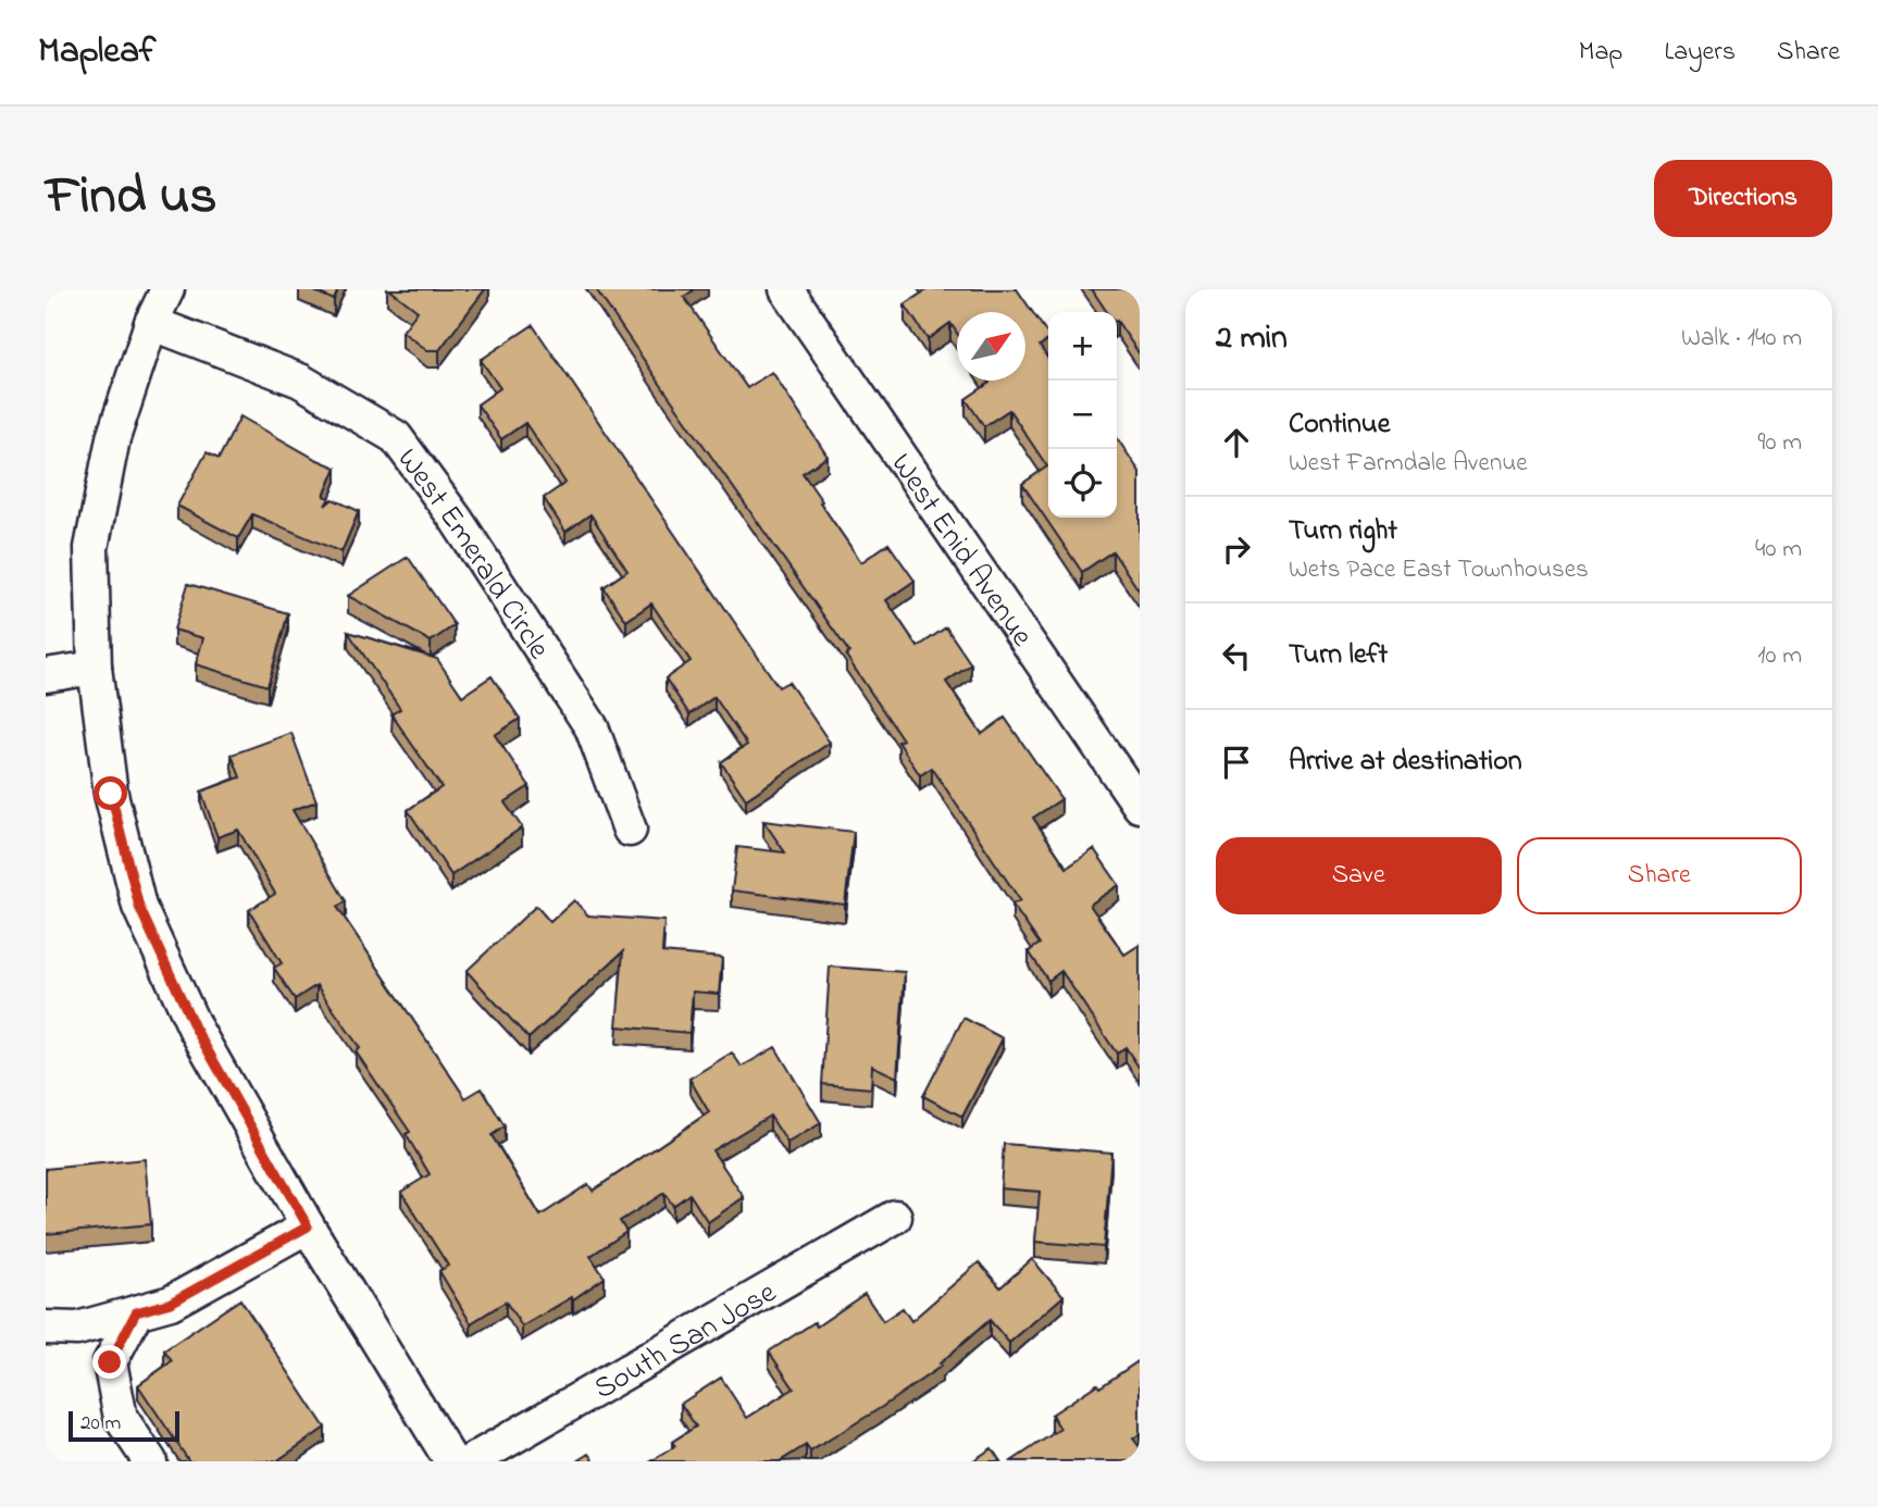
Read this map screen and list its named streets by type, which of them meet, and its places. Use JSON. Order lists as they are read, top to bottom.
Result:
{
  "streets": {
    "street": ["West Enid Avenue", "West Emerald Circle", "South San Jose"]
  },
  "scale_bar": "20 m",
  "north": "top right",
  "page": {
    "header": "Mapleaf",
    "nav": ["Map", "Layers", "Share"],
    "title": "Find us",
    "buttons": [
      "Directions",
      ["Save", "Share"]
    ],
    "heading": ["2 min", "Walk · 140 m"],
    "map_buttons": ["+", "−"],
    "list": [
      ["Continue", "West Farmdale Avenue", "90 m"],
      ["Turn right", "Wets Pace East Townhouses", "40 m"],
      ["Turn left", "10 m"],
      "Arrive at destination"
    ],
    "scale": "20 m"
  }
}
